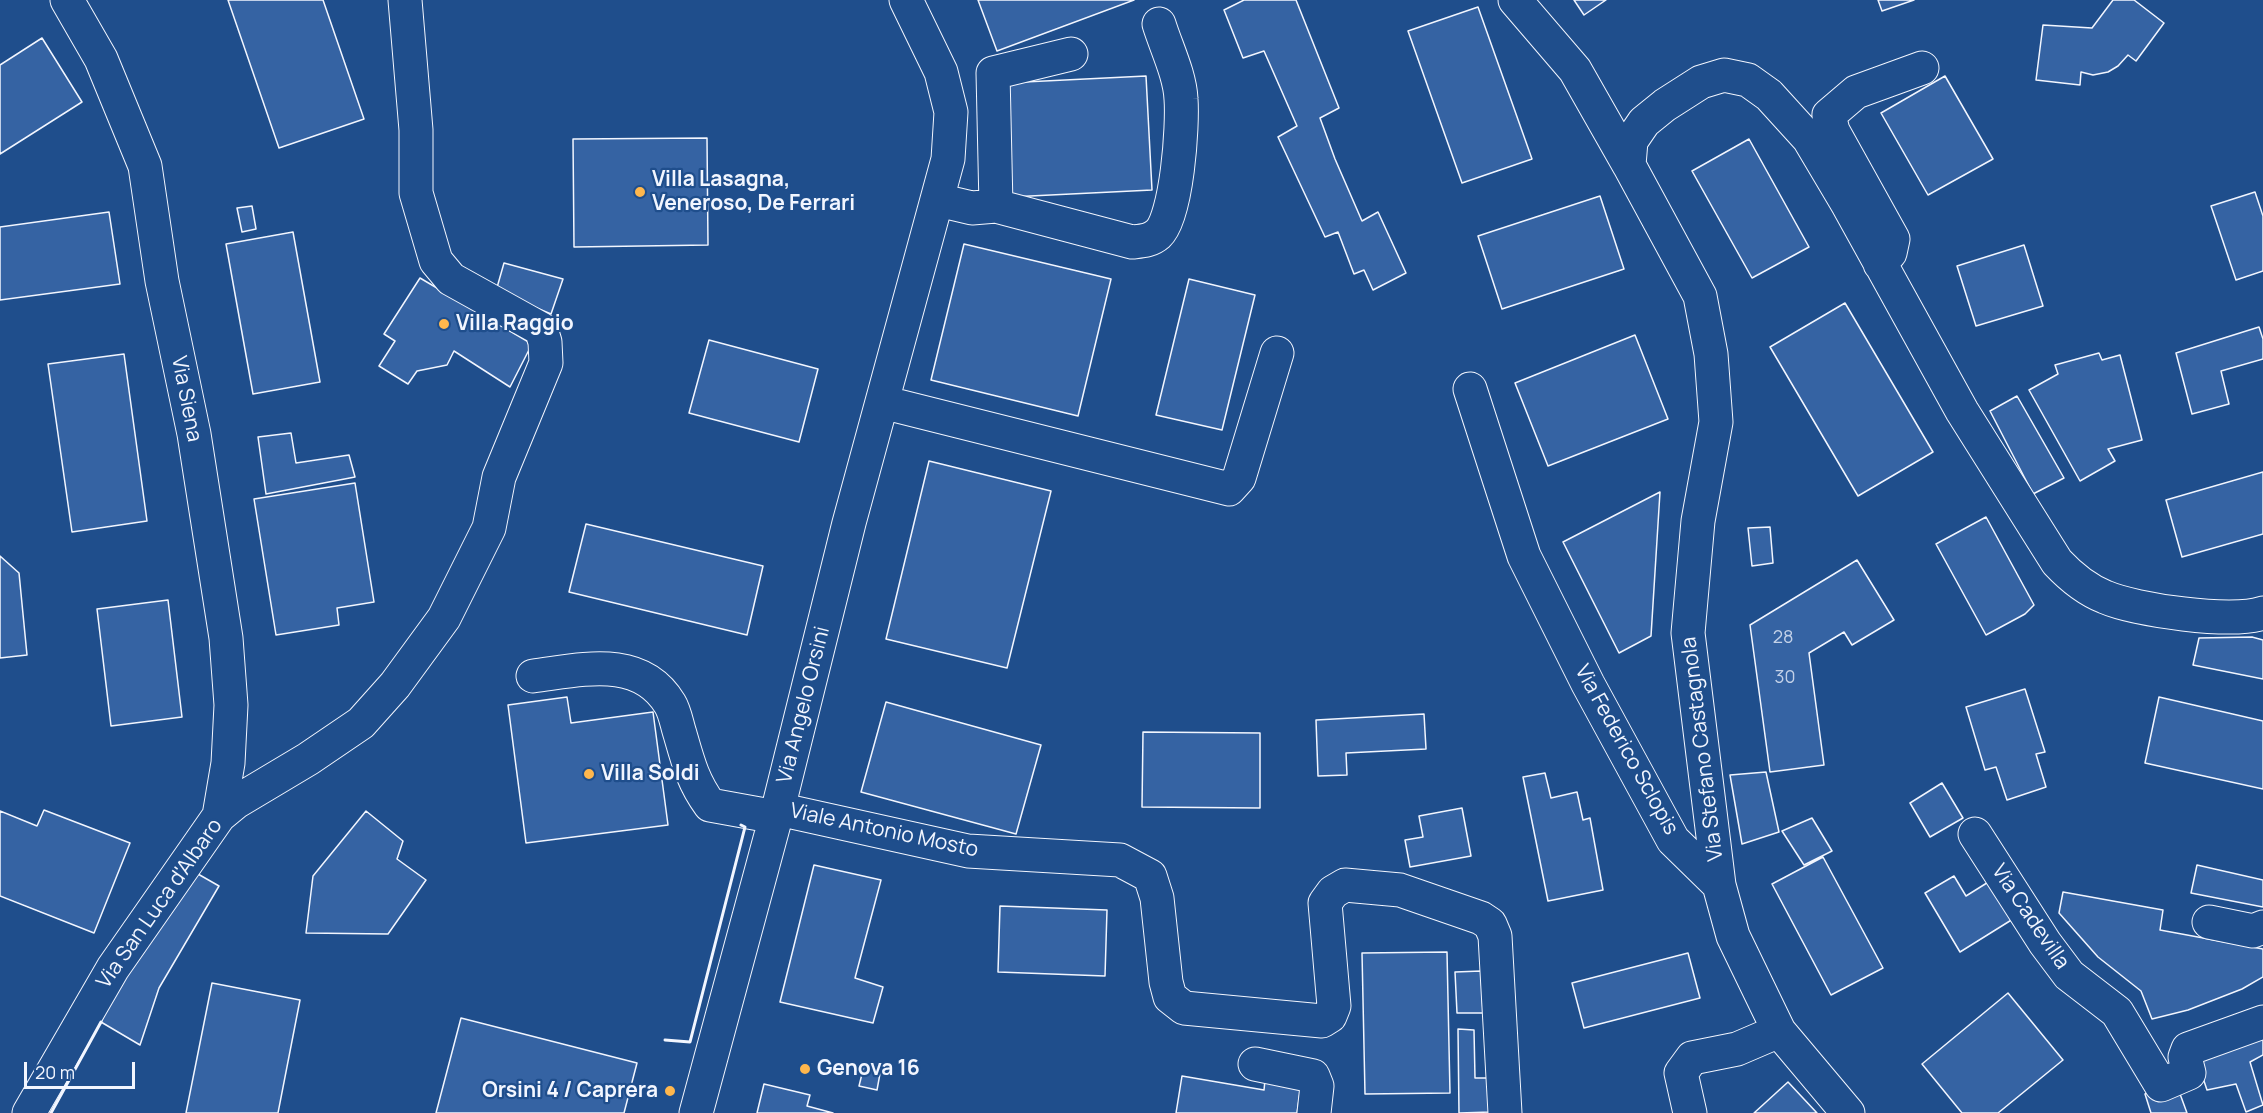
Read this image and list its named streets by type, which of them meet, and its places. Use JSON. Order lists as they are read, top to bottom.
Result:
{
  "streets": {
    "street": [
      "Via Siena",
      "Via Angelo Orsini",
      "Via Stefano Castagnola",
      "Via Federico Sclopis",
      "Viale Antonio Mosto",
      "Via San Luca d'Albaro",
      "Via Cadevilla"
    ]
  },
  "crossings": [
    ["Via Siena", "Via San Luca d'Albaro"],
    ["Via Angelo Orsini", "Viale Antonio Mosto"],
    ["Via Stefano Castagnola", "Via Federico Sclopis"]
  ],
  "places": [
    "Villa Lasagna, Veneroso, De Ferrari",
    "Villa Raggio",
    "Villa Soldi",
    "Genova 16",
    "Orsini 4 / Caprera"
  ],
  "house_numbers": ["28", "30"],
  "scale_bar": "20 m"
}
